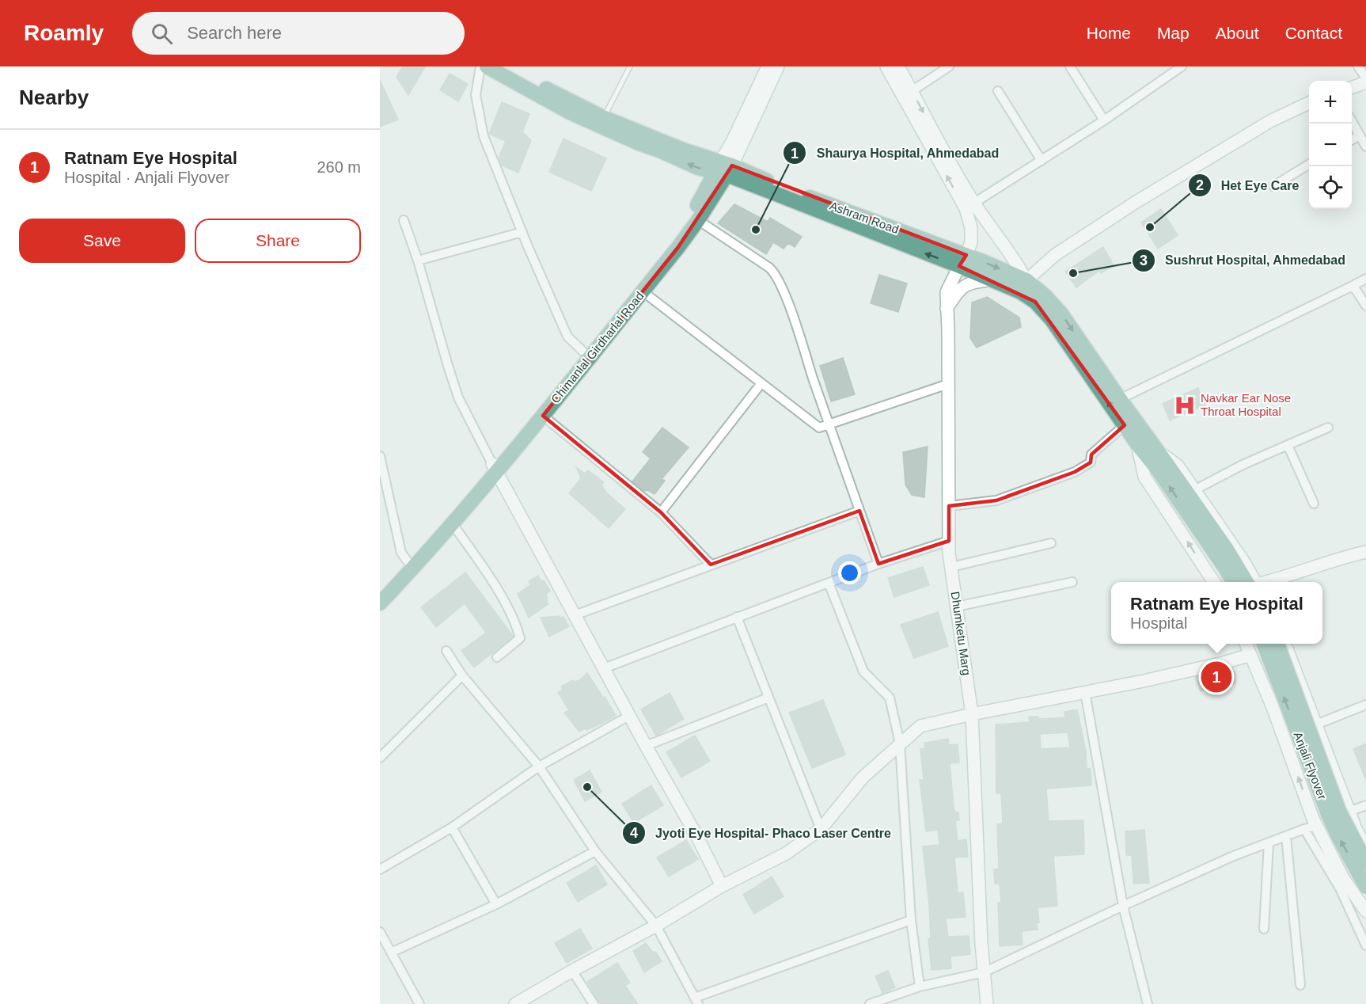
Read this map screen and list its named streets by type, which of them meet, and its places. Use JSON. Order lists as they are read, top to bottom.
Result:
{
  "streets": {
    "main road": ["Ashram Road", "Chimanlal Girdharlal Road", "Anjali Flyover"],
    "street": ["Dhumketu Marg"]
  },
  "crossings": [
    ["Ashram Road", "Chimanlal Girdharlal Road"],
    ["Ashram Road", "Dhumketu Marg"]
  ],
  "places": {
    "other": [
      "Het Eye Care",
      "Shaurya Hospital, Ahmedabad",
      "Sushrut Hospital, Ahmedabad",
      "Jyoti Eye Hospital- Phaco Laser Centre"
    ],
    "hospital": ["Navkar Ear Nose Throat Hospital"]
  },
  "page": {
    "header": "Roamly",
    "search": "Search here",
    "nav": [
      "Home",
      "Map",
      "About",
      "Contact"
    ],
    "heading": "Nearby",
    "map_buttons": ["+", "−"],
    "list": [
      {
        "mark": "1",
        "name": "Ratnam Eye Hospital",
        "note": "Hospital · Anjali Flyover",
        "value": "260 m"
      }
    ],
    "buttons": ["Save", "Share"],
    "popup": ["Ratnam Eye Hospital", "Hospital"],
    "pins": "1"
  }
}
